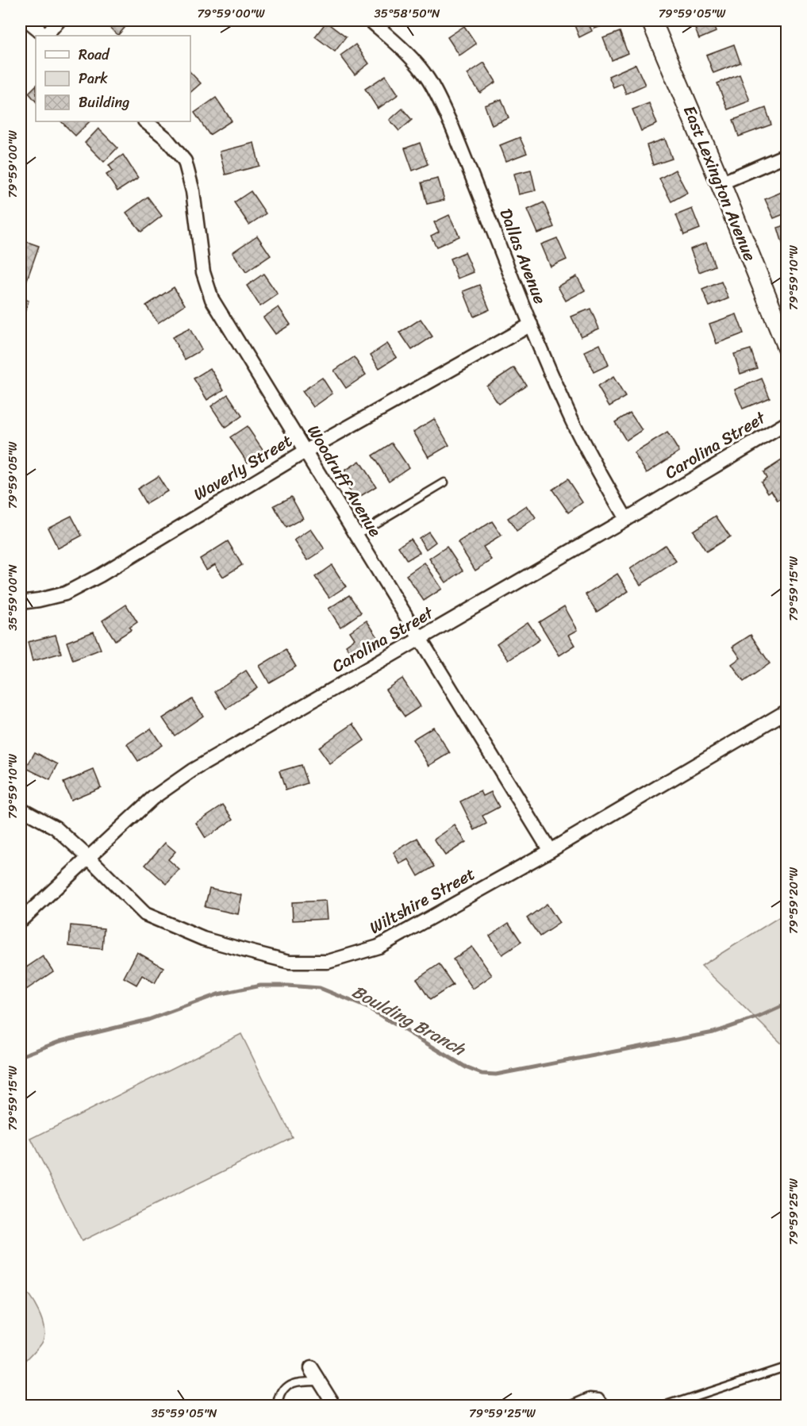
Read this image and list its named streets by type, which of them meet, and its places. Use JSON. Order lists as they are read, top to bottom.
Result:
{
  "streets": {
    "main road": ["East Lexington Avenue"],
    "street": [
      "Dallas Avenue",
      "Carolina Street",
      "Waverly Street",
      "Woodruff Avenue",
      "Wiltshire Street"
    ]
  },
  "crossings": [
    ["Dallas Avenue", "Carolina Street"],
    ["Dallas Avenue", "Waverly Street"],
    ["Carolina Street", "Woodruff Avenue"],
    ["Carolina Street", "Wiltshire Street"],
    ["Waverly Street", "Woodruff Avenue"],
    ["Woodruff Avenue", "Wiltshire Street"]
  ],
  "water": ["Boulding Branch"],
  "legend": ["Road", "Park", "Building"],
  "coordinates": [
    "79°59'00\"W",
    "35°58'50\"N",
    "79°59'05\"W",
    "79°59'10\"W",
    "79°59'15\"W",
    "35°59'00\"N",
    "79°59'20\"W",
    "79°59'25\"W",
    "35°59'05\"N"
  ]
}
